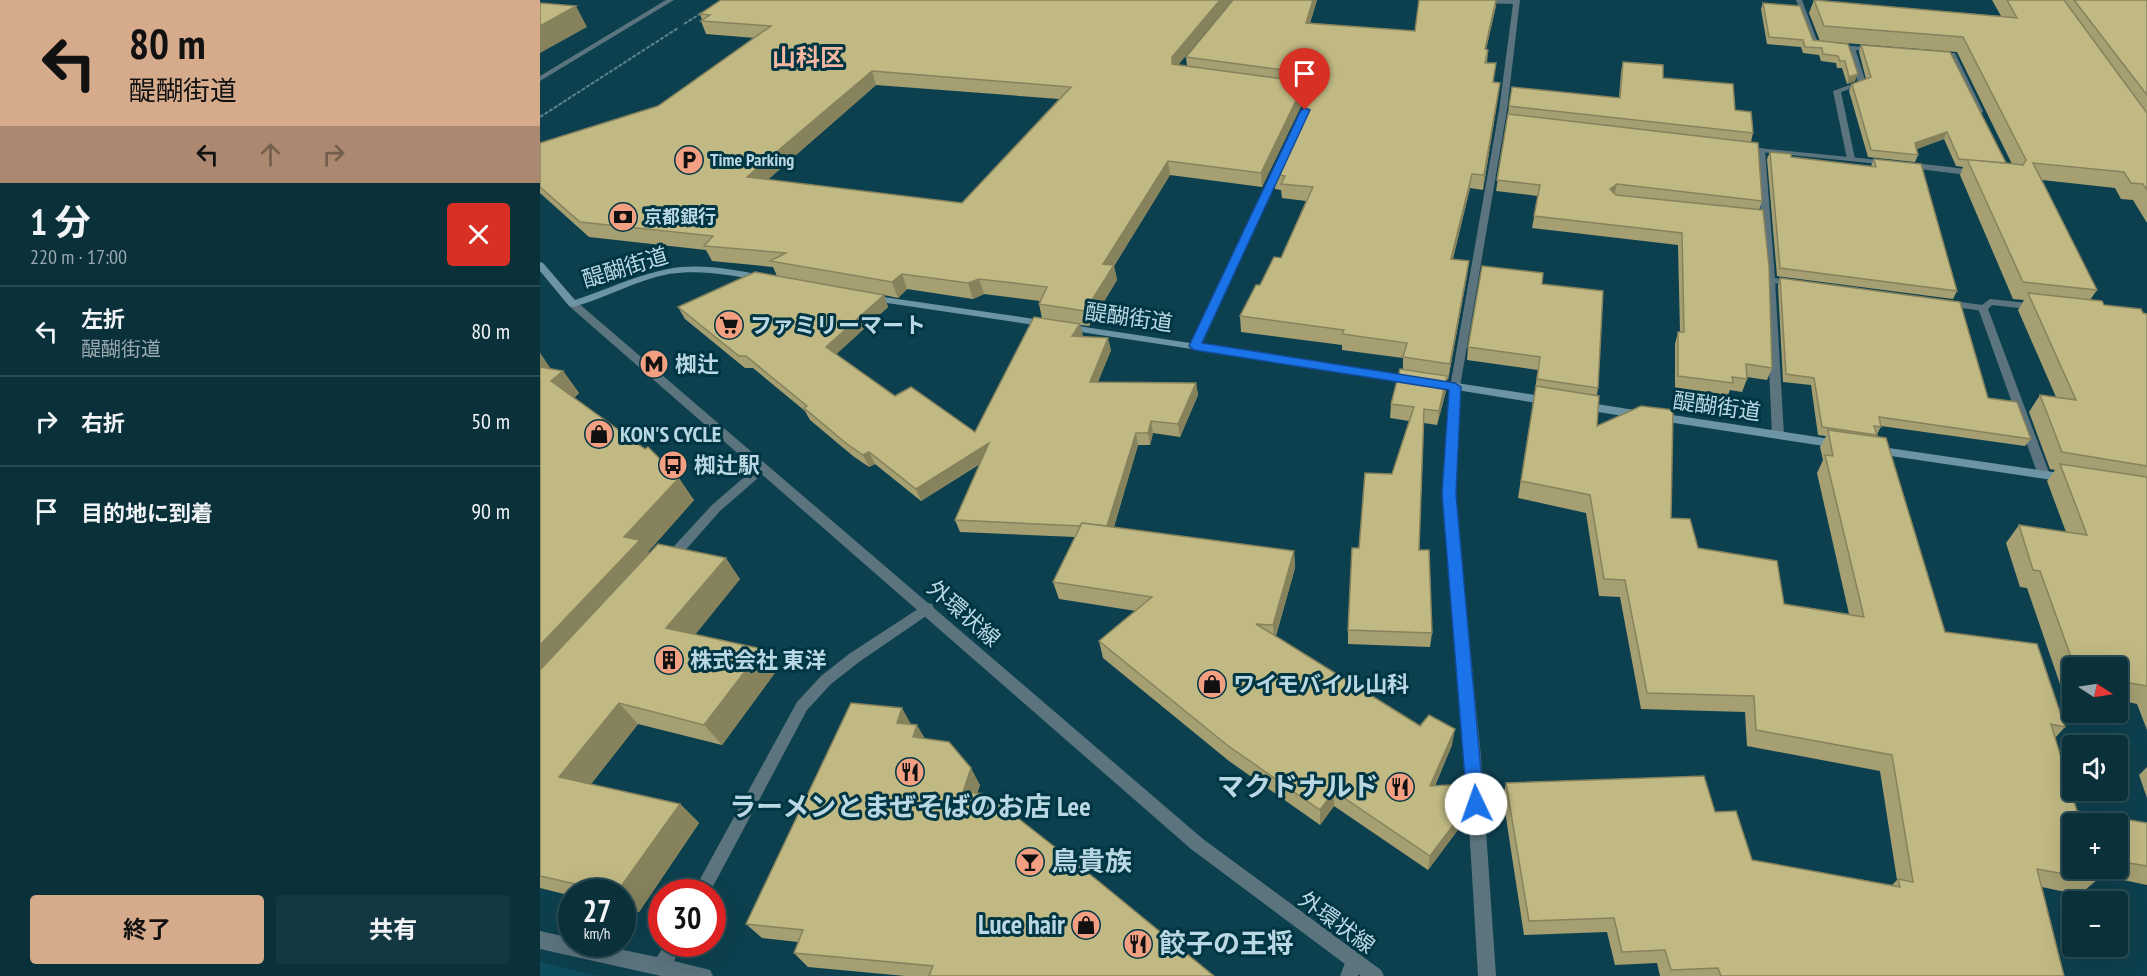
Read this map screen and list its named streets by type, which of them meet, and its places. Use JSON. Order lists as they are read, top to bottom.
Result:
{
  "streets": {
    "main road": ["醍醐街道", "外環状線"]
  },
  "crossings": [
    ["醍醐街道", "外環状線"]
  ],
  "districts": ["山科区"],
  "places": {
    "parking": ["Time Parking"],
    "bank": ["京都銀行"],
    "supermarket": ["ファミリーマート"],
    "metro station": ["椥辻"],
    "shop": ["KON'S CYCLE", "ワイモバイル山科", "Luce hair"],
    "bus stop": ["椥辻駅"],
    "building": ["株式会社 東洋"],
    "restaurant": ["ラーメンとまぜそばのお店 Lee", "マクドナルド", "餃子の王将"],
    "bar": ["鳥貴族"]
  },
  "north": "right",
  "page": {
    "turn": ["80 m", "醍醐街道"],
    "heading": ["1 分", "220 m · 17:00"],
    "list": [
      {
        "name": "左折",
        "note": "醍醐街道",
        "value": "80 m"
      },
      {
        "name": "右折",
        "value": "50 m"
      },
      {
        "name": "目的地に到着",
        "value": "90 m"
      }
    ],
    "map_buttons": ["+", "−"],
    "speed": "27 km/h",
    "limit": "30",
    "buttons": ["終了", "共有"]
  }
}
